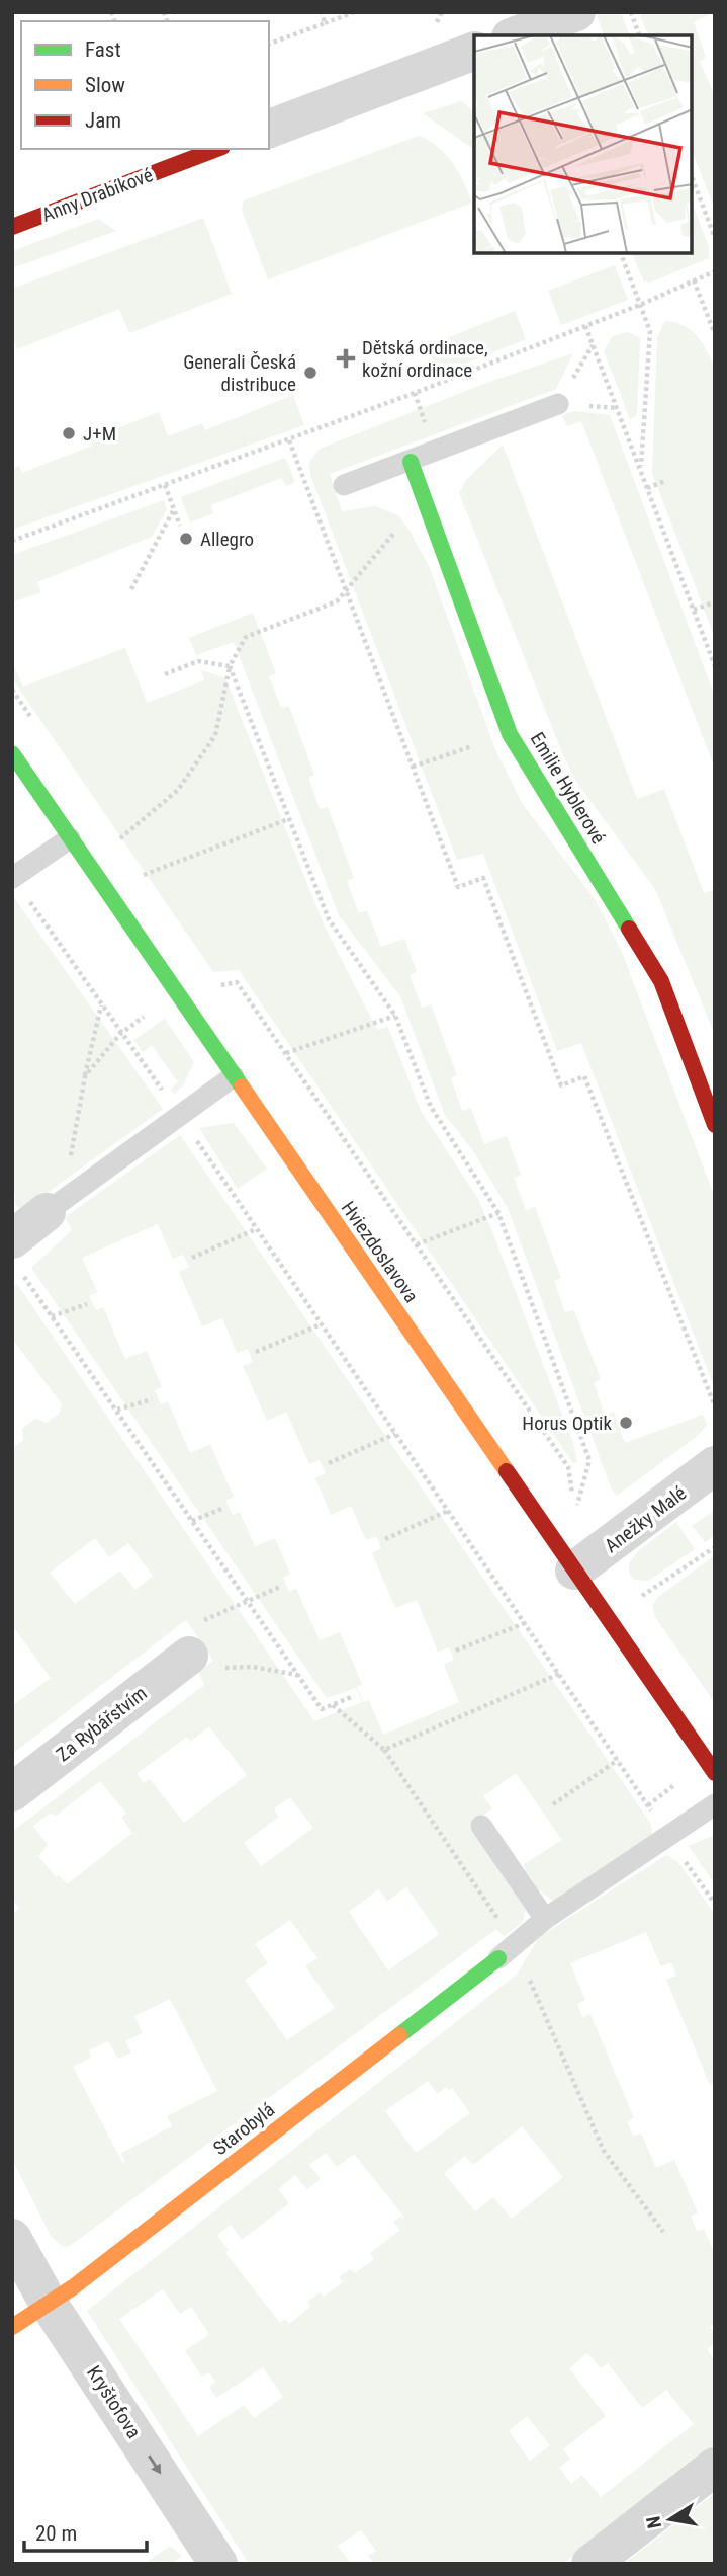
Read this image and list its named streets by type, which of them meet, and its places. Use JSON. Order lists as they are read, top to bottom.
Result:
{
  "streets": {
    "street": [
      "Anny Drabíkové",
      "Emilie Hyblerové",
      "Hviezdoslavova",
      "Anežky Malé",
      "Za Rybářstvím",
      "Starobylá",
      "Kryštofova"
    ]
  },
  "crossings": [
    ["Hviezdoslavova", "Anežky Malé"],
    ["Starobylá", "Kryštofova"]
  ],
  "one_way": ["Kryštofova"],
  "places": {
    "health": ["Dětská ordinace, kožní ordinace"],
    "other": [
      "Generali Česká distribuce",
      "J+M",
      "Allegro",
      "Horus Optik"
    ]
  },
  "legend": ["Fast", "Slow", "Jam"],
  "scale_bar": "20 m",
  "north": "left"
}
